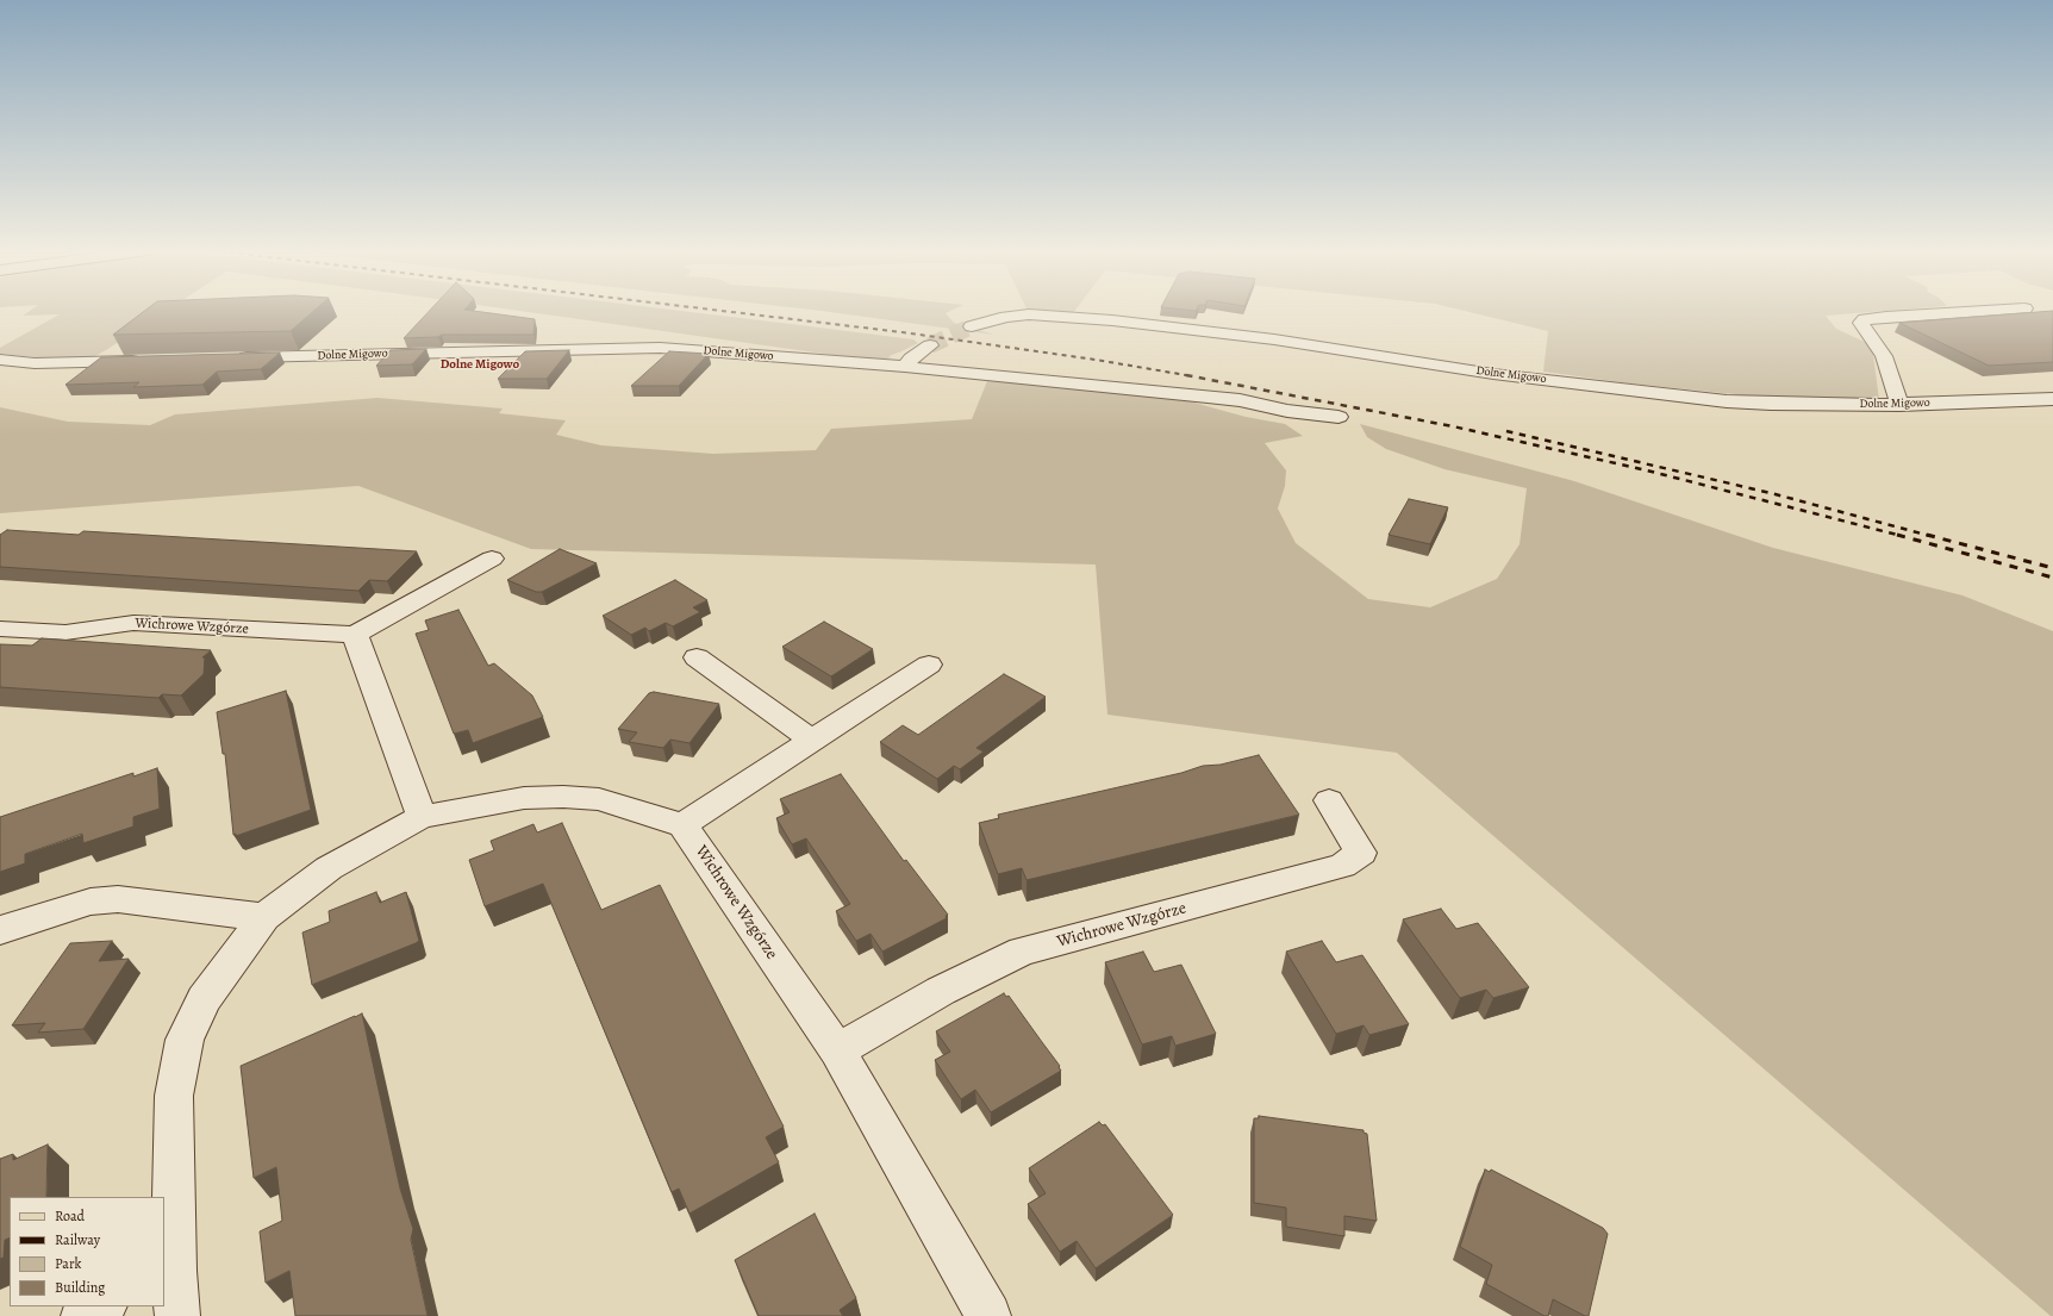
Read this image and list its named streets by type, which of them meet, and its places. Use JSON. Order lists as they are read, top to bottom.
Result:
{
  "streets": {
    "street": ["Dolne Migowo", "Wichrowe Wzgórze"]
  },
  "districts": ["Dolne Migowo"],
  "legend": [
    "Road",
    "Railway",
    "Park",
    "Building"
  ]
}
